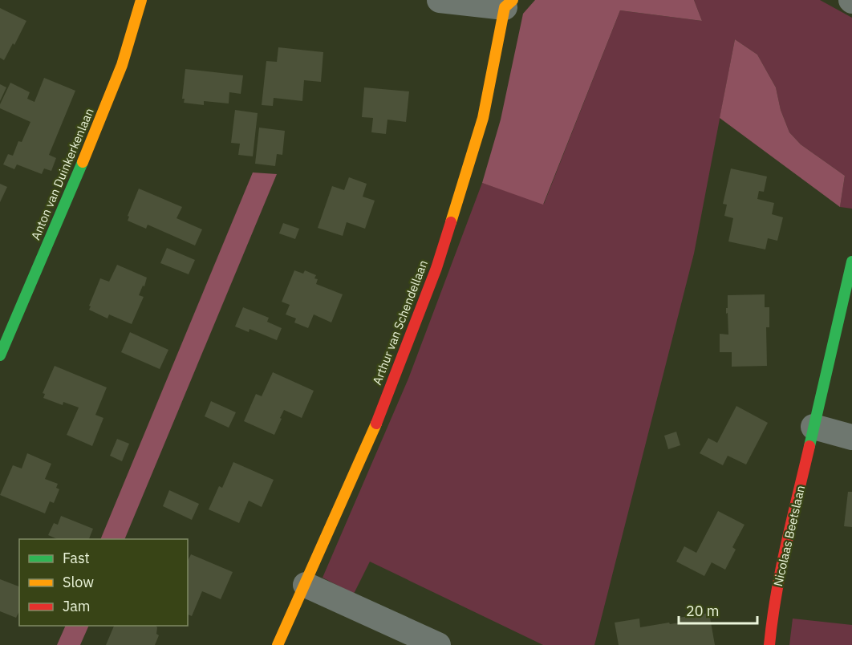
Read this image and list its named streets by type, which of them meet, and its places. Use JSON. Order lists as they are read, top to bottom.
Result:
{
  "streets": {
    "street": ["Anton van Duinkerkenlaan", "Arthur van Schendellaan", "Nicolaas Beetslaan"]
  },
  "legend": ["Fast", "Slow", "Jam"],
  "scale_bar": "20 m"
}
